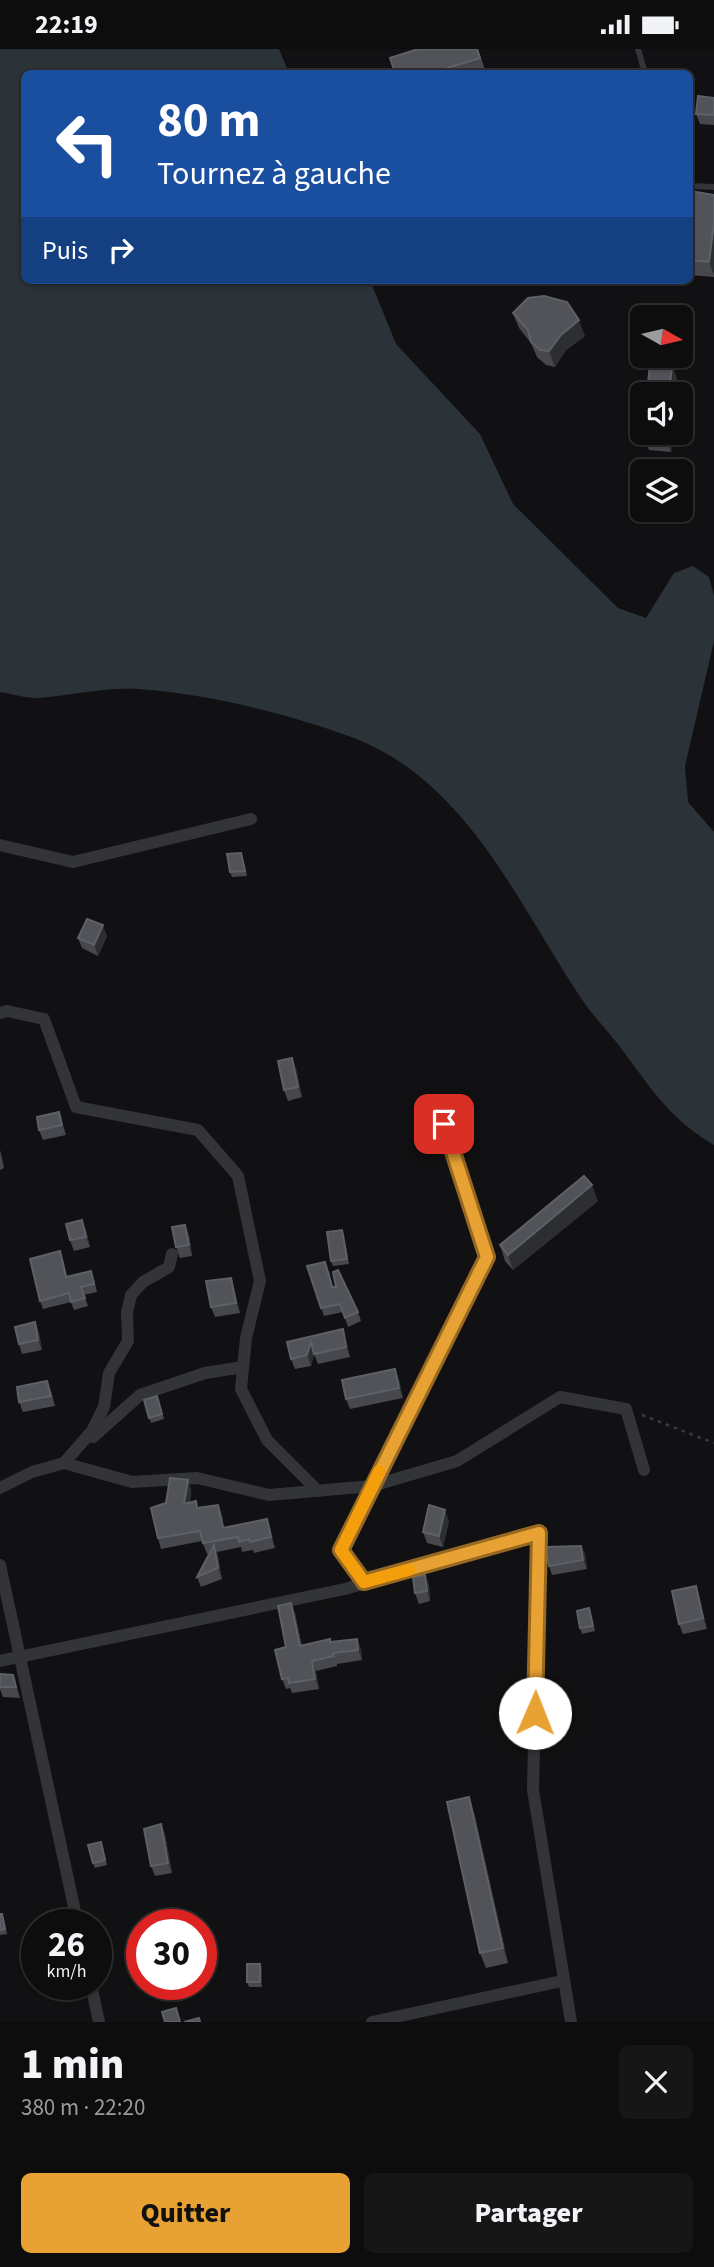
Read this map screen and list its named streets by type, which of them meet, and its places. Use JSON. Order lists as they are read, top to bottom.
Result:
{
  "north": "right",
  "page": {
    "status": "22:19",
    "turn": ["80 m", "Tournez à gauche"],
    "then": "Puis",
    "speed": "26 km/h",
    "limit": "30",
    "heading": ["1 min", "380 m · 22:20"],
    "buttons": ["Quitter", "Partager"]
  }
}
